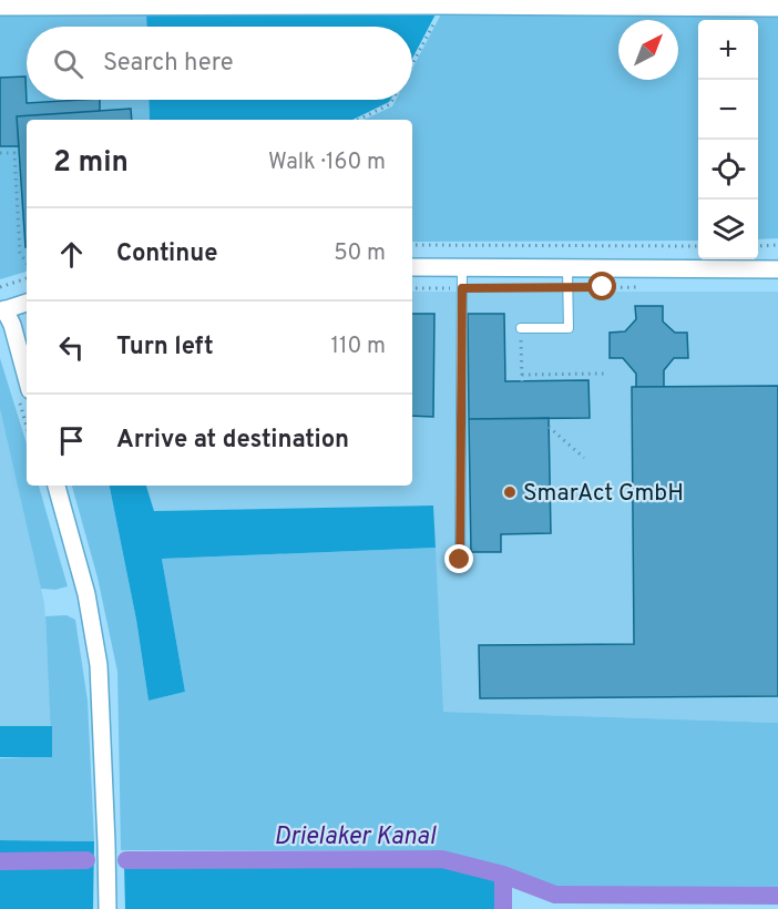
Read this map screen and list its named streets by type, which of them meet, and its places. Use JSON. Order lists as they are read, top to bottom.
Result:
{
  "water": ["Drielaker Kanal"],
  "places": ["SmarAct GmbH"],
  "north": "top right",
  "page": {
    "map_buttons": ["+", "−"],
    "search": "Search here",
    "heading": ["2 min", "Walk · 160 m"],
    "list": [
      ["Continue", "50 m"],
      ["Turn left", "110 m"],
      "Arrive at destination"
    ]
  }
}
